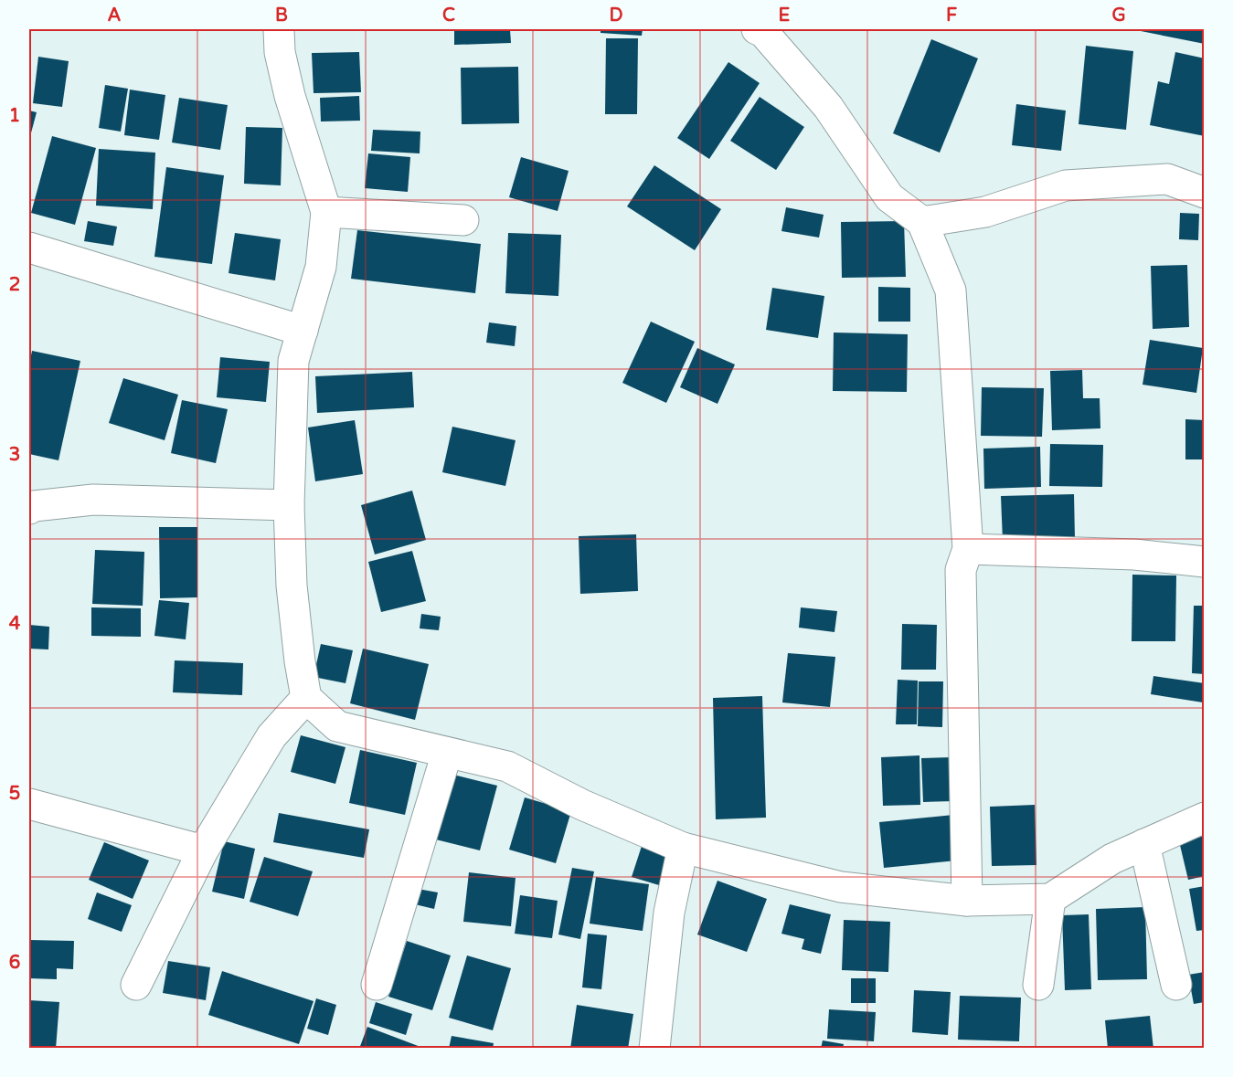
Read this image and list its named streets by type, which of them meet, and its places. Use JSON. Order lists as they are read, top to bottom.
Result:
{
  "grid": {
    "columns": [
      "A",
      "B",
      "C",
      "D",
      "E",
      "F",
      "G"
    ],
    "rows": [
      "1",
      "2",
      "3",
      "4",
      "5",
      "6"
    ]
  }
}
